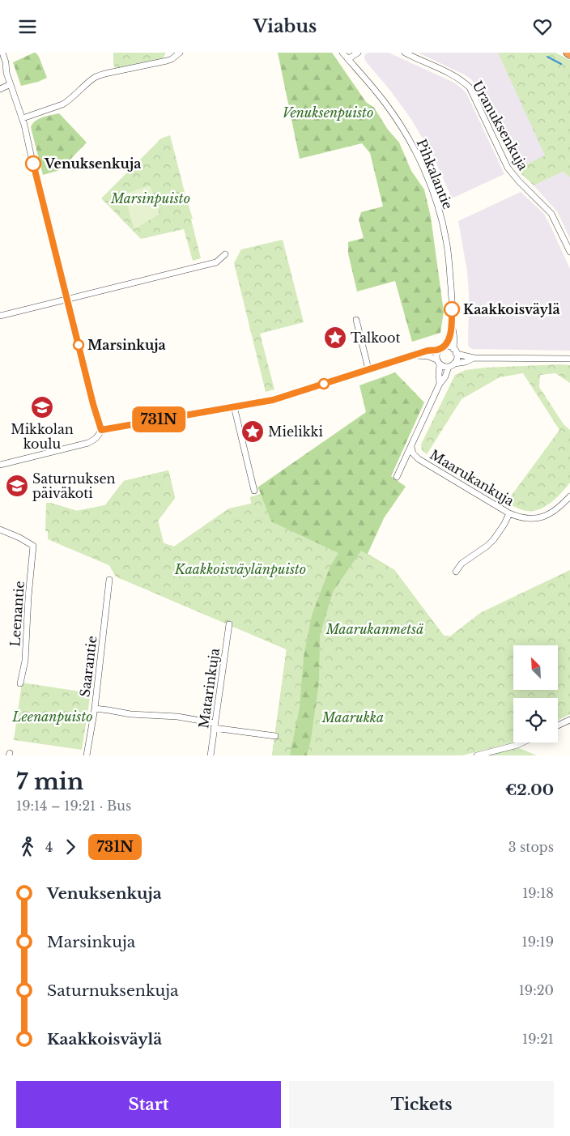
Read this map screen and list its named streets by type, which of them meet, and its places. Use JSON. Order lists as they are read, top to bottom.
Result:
{
  "streets": {
    "street": [
      "Uranuksenkuja",
      "Pihkalantie",
      "Maarukankuja",
      "Leenantie",
      "Saarantie",
      "Matarinkuja"
    ]
  },
  "parks": [
    "Venuksenpuisto",
    "Marsinpuisto",
    "Kaakkoisväylänpuisto",
    "Maarukanmetsä",
    "Leenanpuisto",
    "Maarukka"
  ],
  "places": {
    "other": ["Venuksenkuja", "Kaakkoisväylä", "Marsinkuja"],
    "place": ["Talkoot", "Mielikki"],
    "school or university": ["Mikkolan koulu", "Saturnuksen päiväkoti"]
  },
  "lines": ["bus line 731N"],
  "north": "top left",
  "page": {
    "header": "Viabus",
    "on_map": "731N",
    "heading": ["7 min", "19:14 – 19:21 · Bus", "€2.00"],
    "legs": ["4", "731N", "3 stops"],
    "list": [
      {
        "name": "Venuksenkuja",
        "value": "19:18"
      },
      {
        "name": "Marsinkuja",
        "value": "19:19"
      },
      {
        "name": "Saturnuksenkuja",
        "value": "19:20"
      },
      {
        "name": "Kaakkoisväylä",
        "value": "19:21"
      }
    ],
    "buttons": ["Start", "Tickets"]
  }
}
